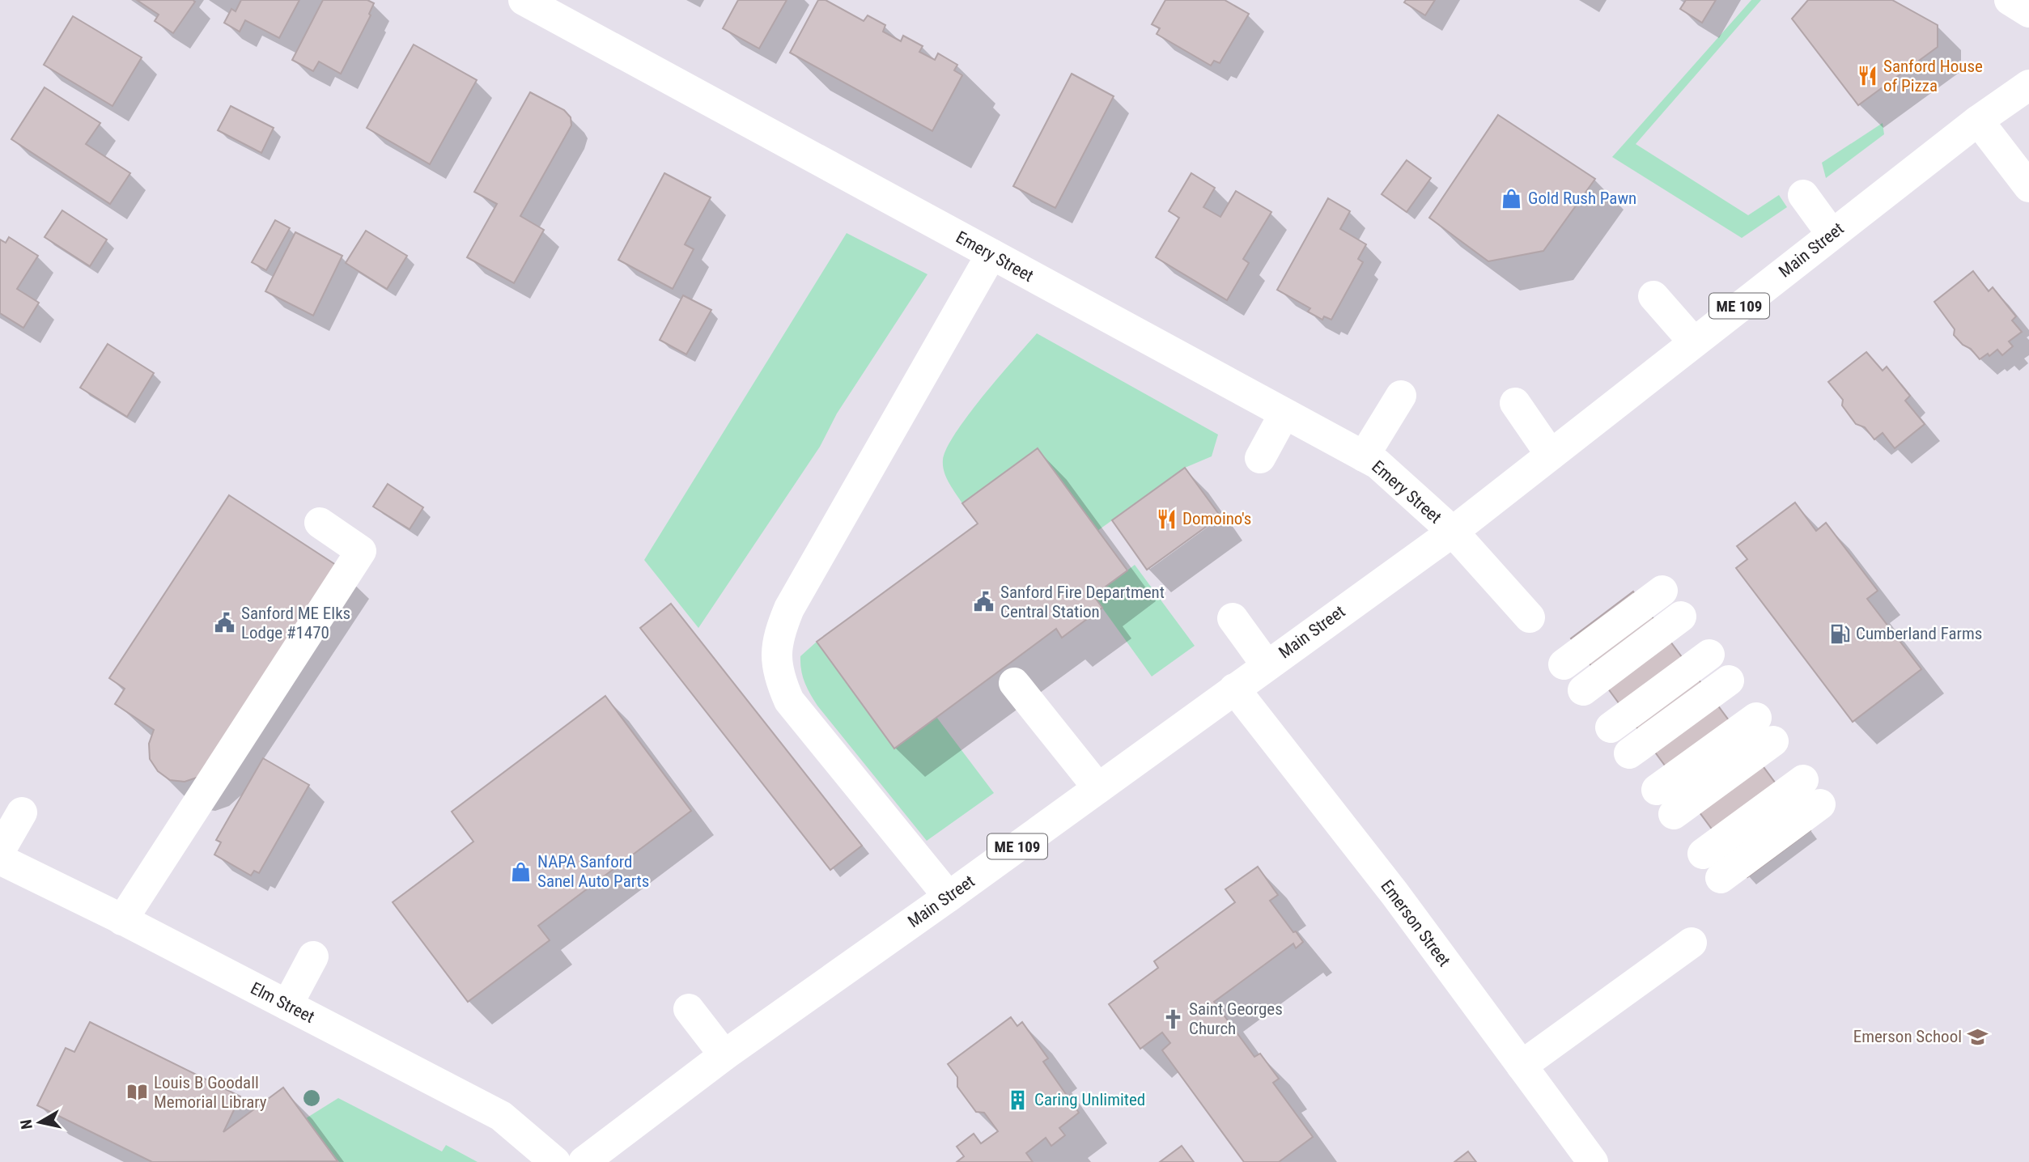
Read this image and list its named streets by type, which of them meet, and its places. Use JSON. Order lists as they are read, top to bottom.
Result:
{
  "streets": {
    "main road": [
      "Main Street",
      "Emery Street",
      "ME 109",
      "Emerson Street",
      "Elm Street"
    ]
  },
  "crossings": [
    ["Main Street", "Emery Street"],
    ["Main Street", "Emerson Street"]
  ],
  "places": {
    "restaurant": ["Sanford House of Pizza", "Domoino's"],
    "shop": ["Gold Rush Pawn", "NAPA Sanford Sanel Auto Parts"],
    "public building": ["Sanford Fire Department Central Station", "Sanford ME Elks Lodge #1470"],
    "fuel station": ["Cumberland Farms"],
    "church": ["Saint Georges Church"],
    "school or university": ["Emerson School"],
    "library": ["Louis B Goodall Memorial Library"],
    "building": ["Caring Unlimited"]
  },
  "north": "left"
}
